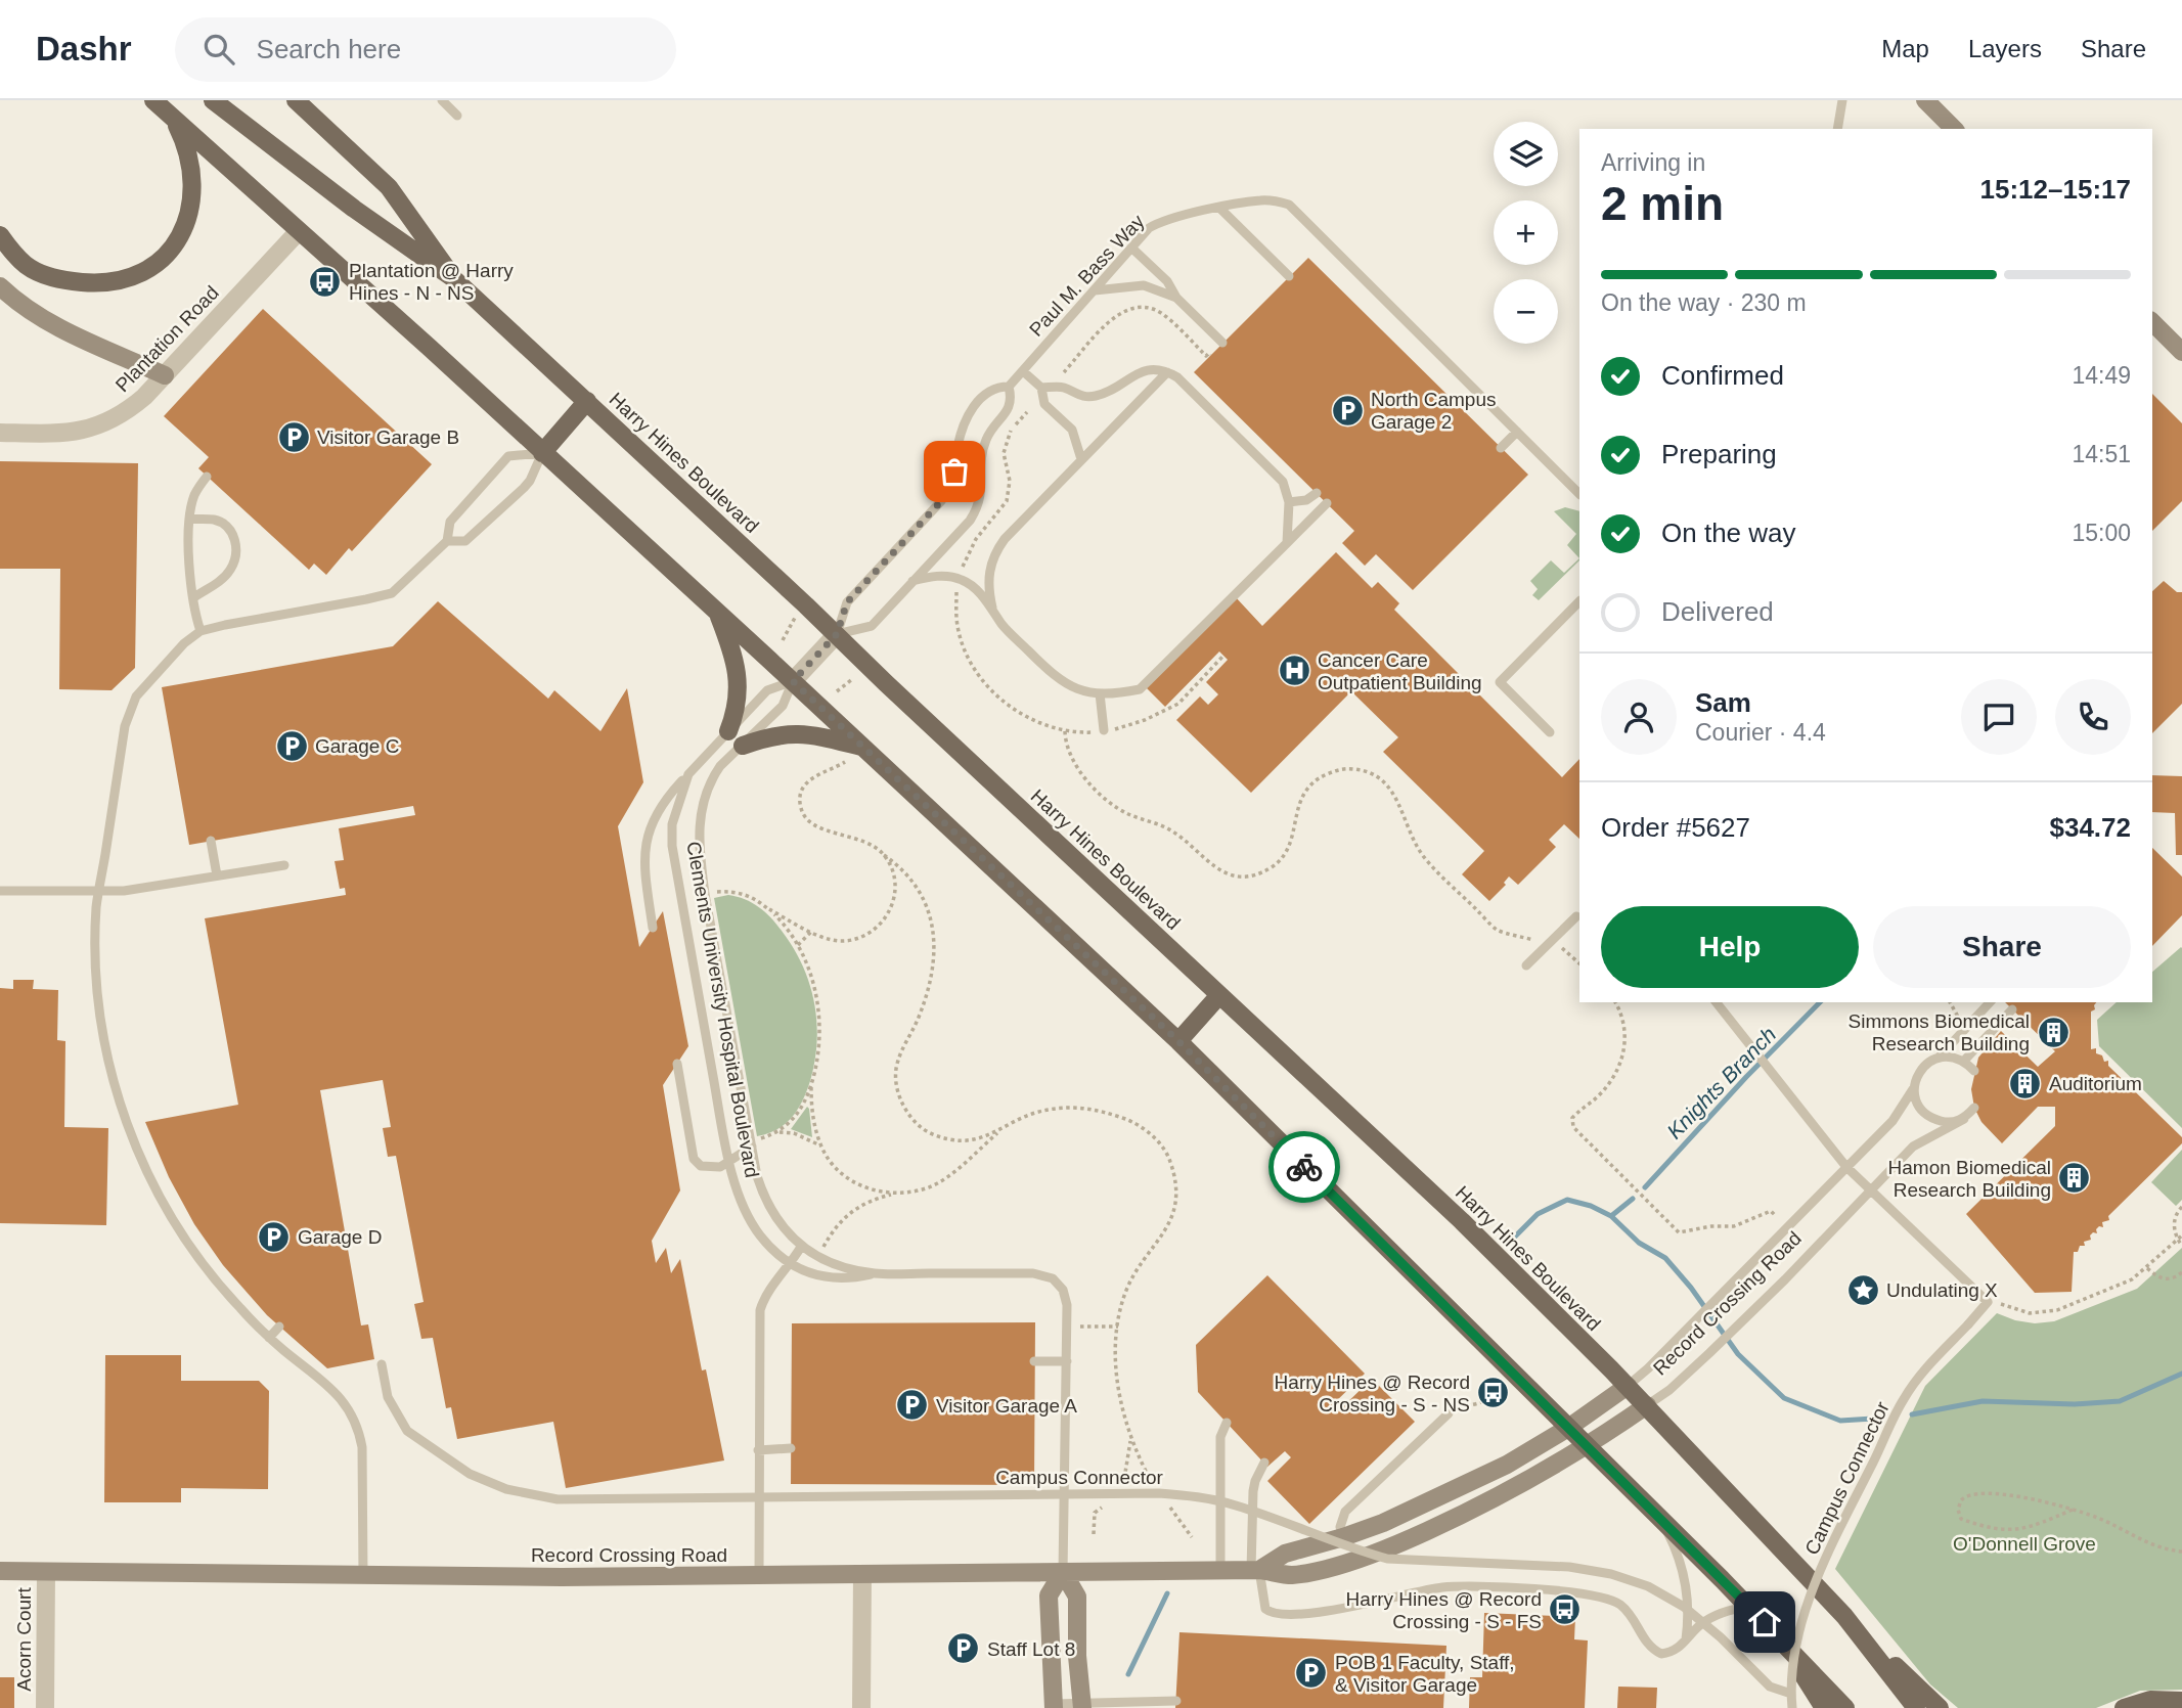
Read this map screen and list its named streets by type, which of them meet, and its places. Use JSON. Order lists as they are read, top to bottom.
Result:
{
  "streets": {
    "main road": ["Harry Hines Boulevard"],
    "street": ["Plantation Road", "Record Crossing Road", "Acorn Court"],
    "lane": ["Paul M. Bass Way", "Clements University Hospital Boulevard", "Campus Connector"]
  },
  "crossings": [
    ["Paul M. Bass Way", "Harry Hines Boulevard"],
    ["Harry Hines Boulevard", "Record Crossing Road"],
    ["Record Crossing Road", "Acorn Court"]
  ],
  "water": ["Knights Branch"],
  "parks": ["O'Donnell Grove"],
  "places": {
    "bus stop": ["Plantation @ Harry Hines - N - NS", "Harry Hines @ Record Crossing - S - NS", "Harry Hines @ Record Crossing - S - FS"],
    "parking": [
      "North Campus Garage 2",
      "Visitor Garage B",
      "Garage C",
      "Garage D",
      "Visitor Garage A",
      "Staff Lot 8",
      "POB 1 Faculty, Staff, & Visitor Garage"
    ],
    "hospital": ["Cancer Care Outpatient Building"],
    "building": ["Simmons Biomedical Research Building", "Auditorium", "Hamon Biomedical Research Building"],
    "place": ["Undulating X"]
  },
  "page": {
    "header": "Dashr",
    "search": "Search here",
    "nav": ["Map", "Layers", "Share"],
    "map_buttons": ["+", "−"],
    "heading": ["2 min", "Arriving in", "15:12–15:17"],
    "panel": [
      "Sam",
      "Courier · 4.4",
      "Order #5627",
      "$34.72"
    ],
    "bar": "On the way · 230 m",
    "list": [
      ["Confirmed", "14:49"],
      ["Preparing", "14:51"],
      ["On the way", "15:00"],
      "Delivered"
    ],
    "buttons": ["Help", "Share"]
  }
}
